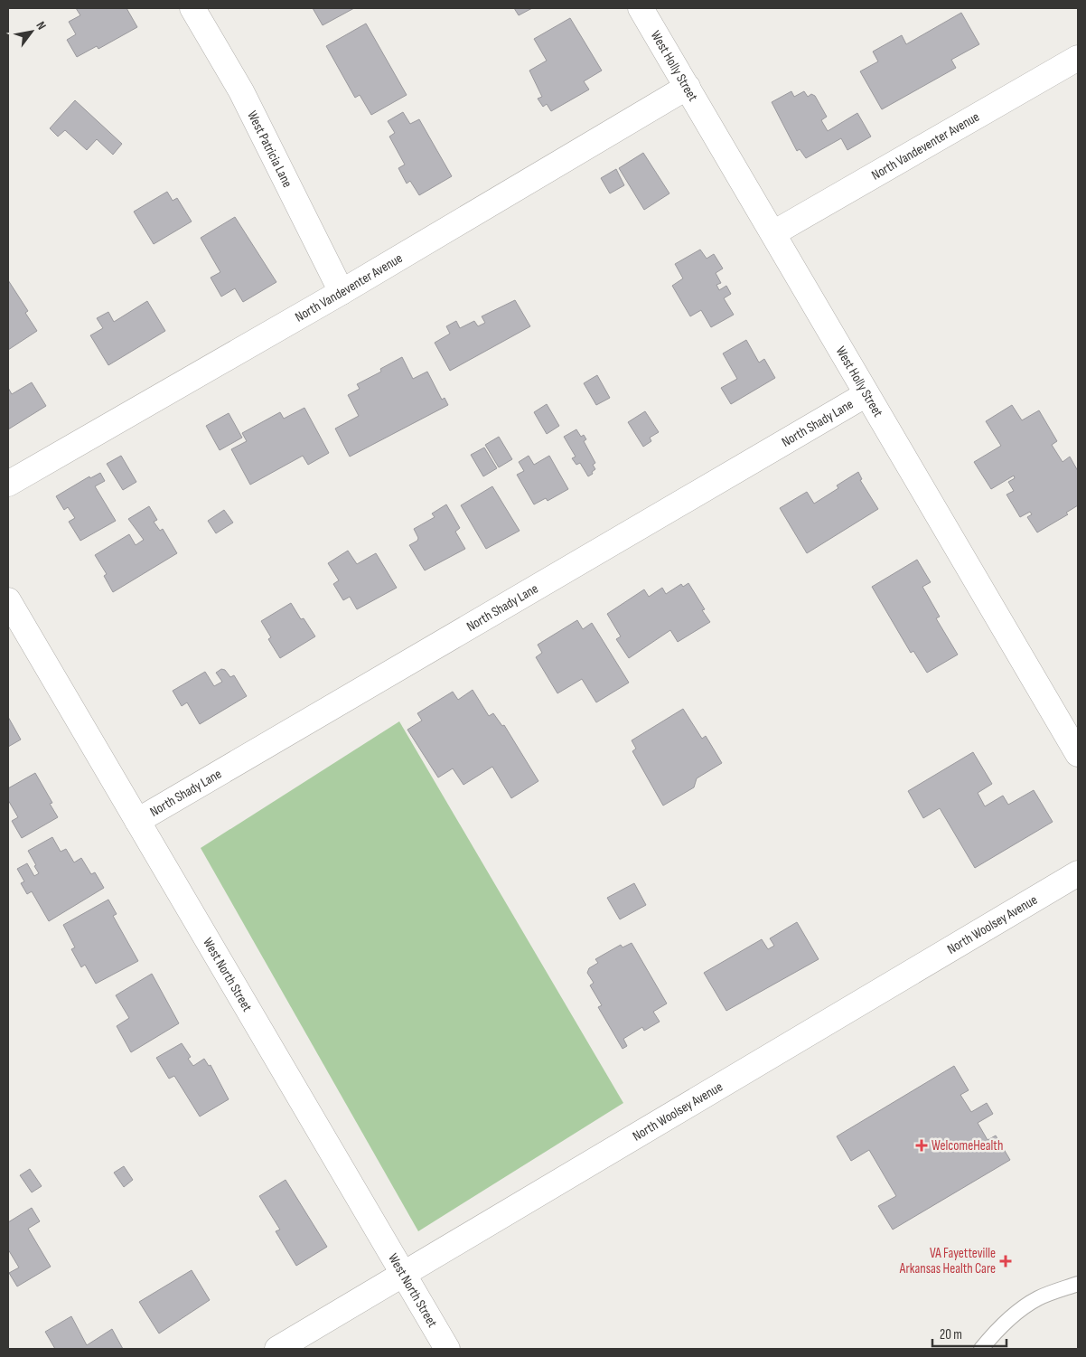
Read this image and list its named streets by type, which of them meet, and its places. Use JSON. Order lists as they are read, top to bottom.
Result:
{
  "streets": {
    "street": [
      "West Holly Street",
      "North Vandeventer Avenue",
      "West Patricia Lane",
      "North Shady Lane",
      "North Woolsey Avenue",
      "West North Street"
    ]
  },
  "crossings": [
    ["West Holly Street", "North Vandeventer Avenue"],
    ["West Holly Street", "North Shady Lane"],
    ["North Vandeventer Avenue", "West Patricia Lane"],
    ["North Shady Lane", "West North Street"],
    ["North Woolsey Avenue", "West North Street"]
  ],
  "places": {
    "health": ["WelcomeHealth", "VA Fayetteville Arkansas Health Care"]
  },
  "scale_bar": "20 m",
  "north": "top right"
}
